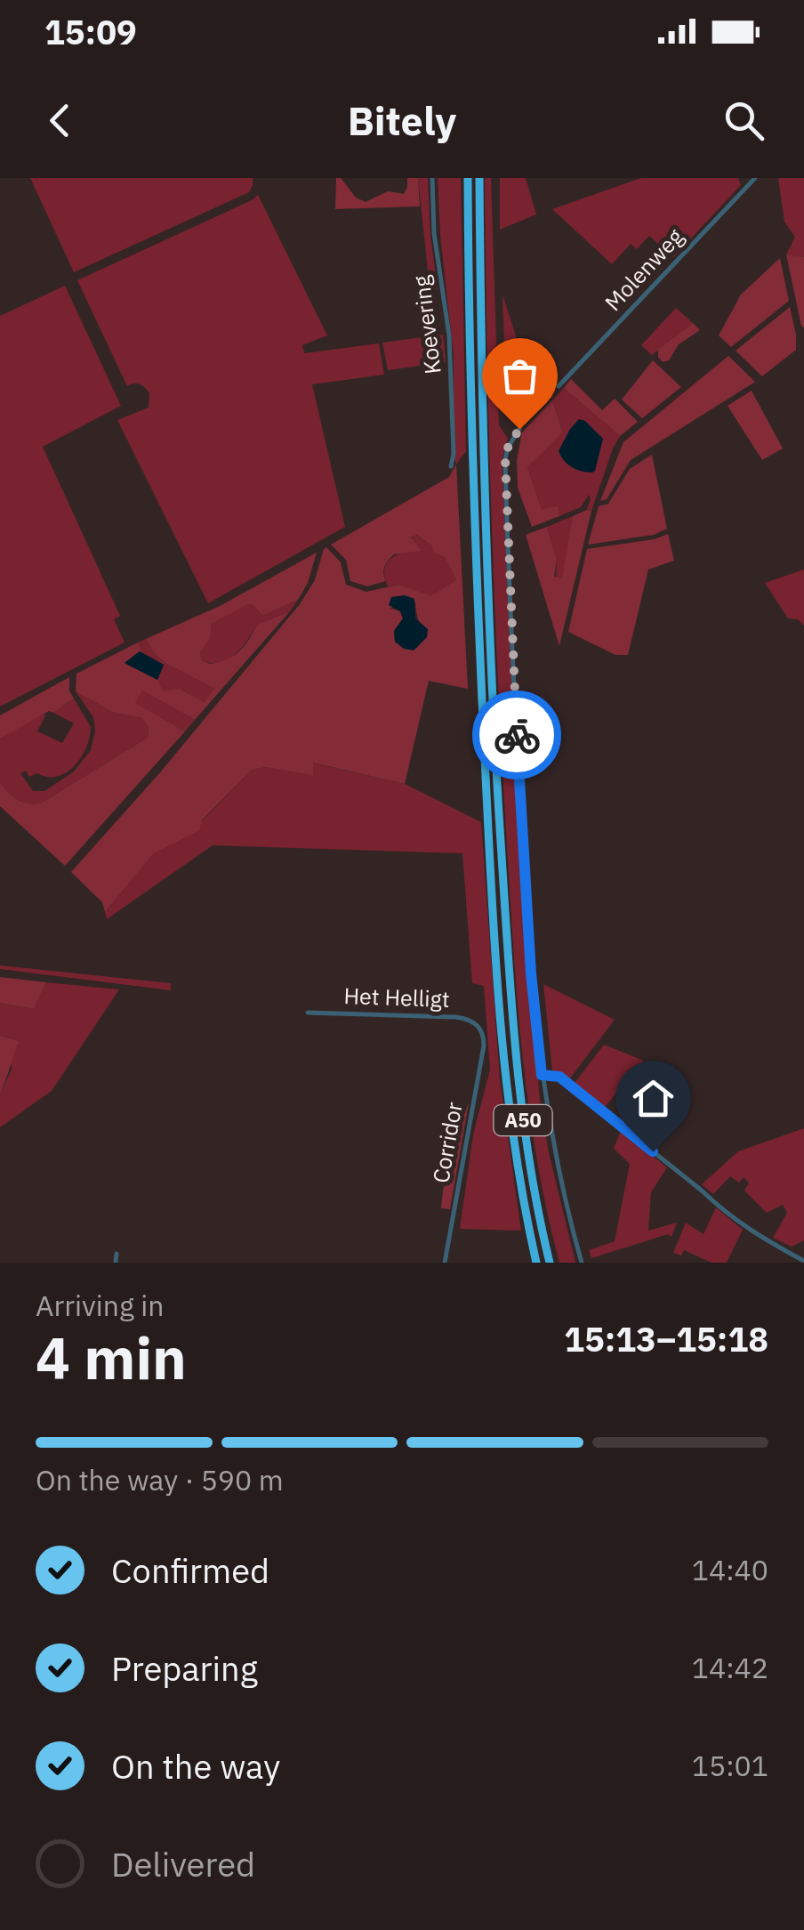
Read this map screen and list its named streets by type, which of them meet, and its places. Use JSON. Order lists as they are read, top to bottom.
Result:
{
  "streets": {
    "highway": ["A50"],
    "street": [
      "Molenweg",
      "Koevering",
      "Het Helligt",
      "Corridor"
    ]
  },
  "crossings": [
    ["Het Helligt", "Corridor"]
  ],
  "page": {
    "status": "15:09",
    "header": "Bitely",
    "heading": ["4 min", "Arriving in", "15:13–15:18"],
    "bar": "On the way · 590 m",
    "list": [
      ["Confirmed", "14:40"],
      ["Preparing", "14:42"],
      ["On the way", "15:01"],
      "Delivered"
    ]
  }
}
